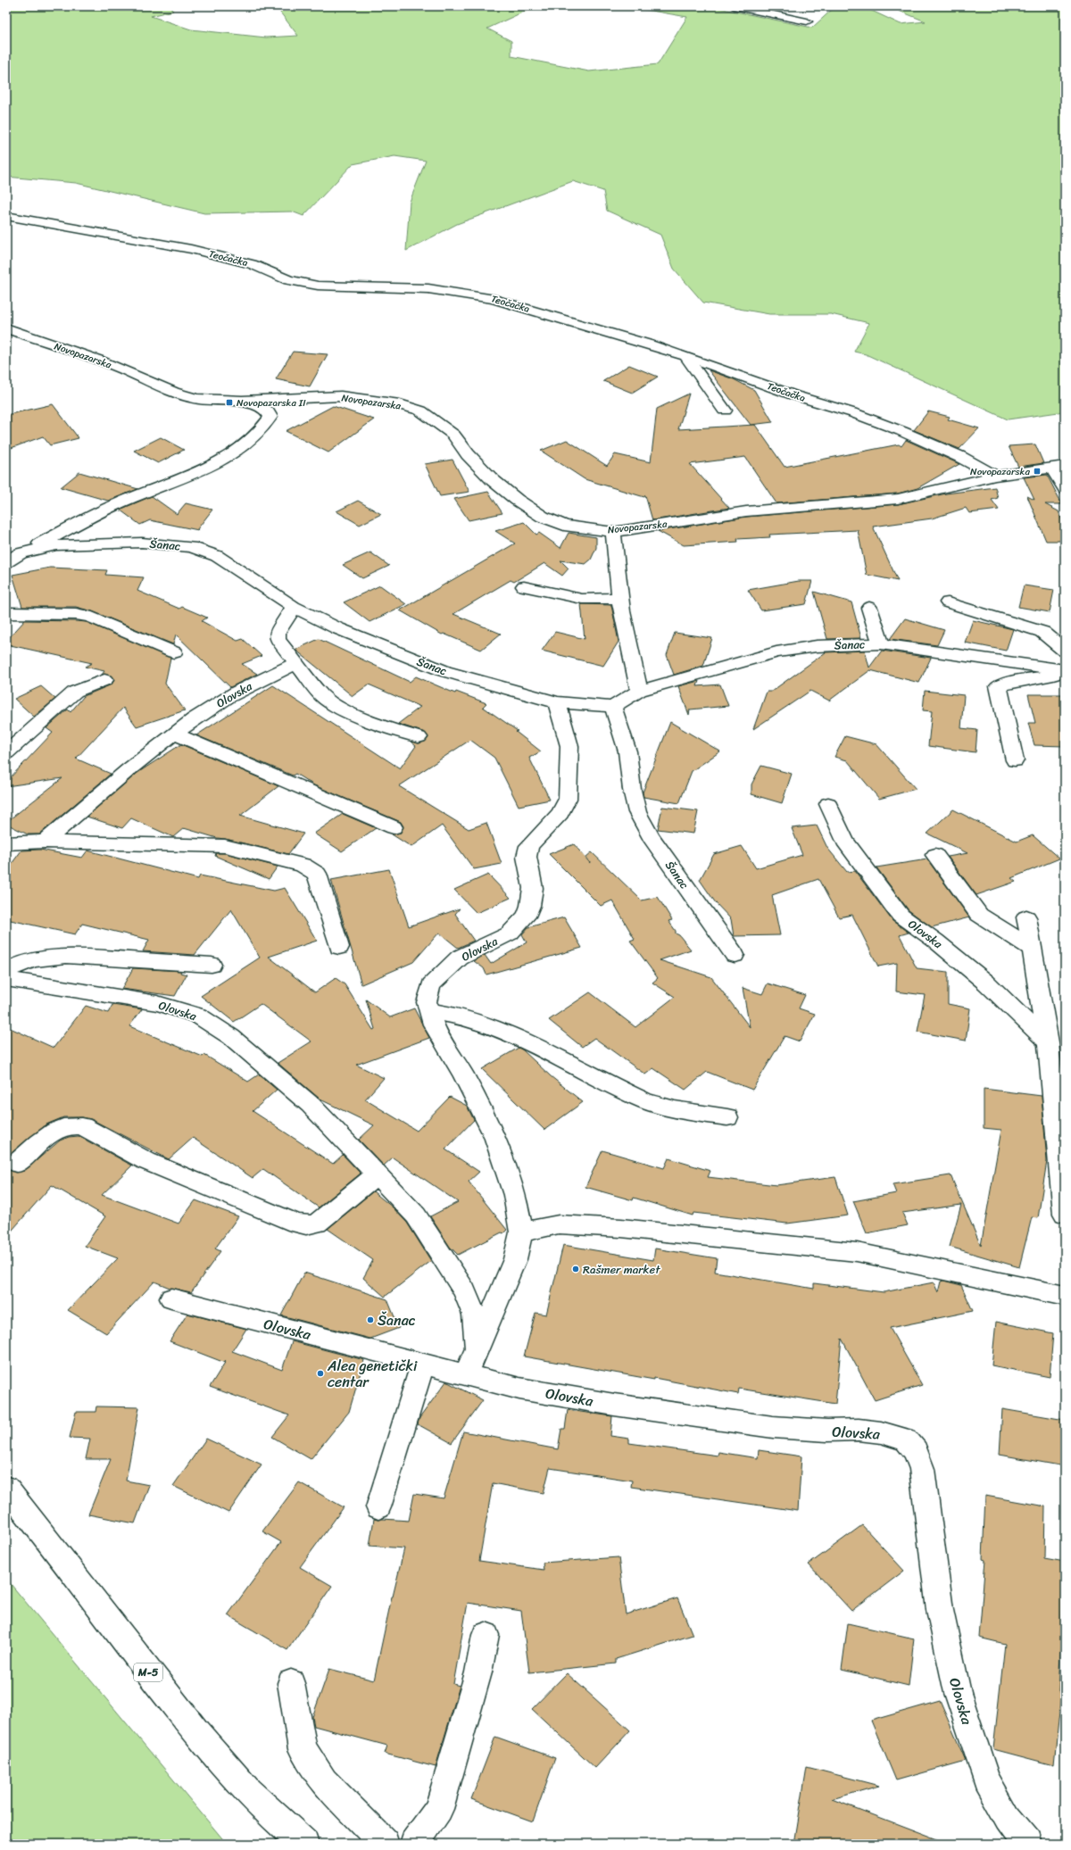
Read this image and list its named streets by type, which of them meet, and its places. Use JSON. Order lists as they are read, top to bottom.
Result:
{
  "streets": {
    "street": [
      "Teočačka",
      "Novopazarska",
      "Šanac",
      "Olovska",
      "M-5"
    ]
  },
  "crossings": [
    ["Teočačka", "Novopazarska"],
    ["Novopazarska", "Šanac"],
    ["Šanac", "Olovska"]
  ],
  "places": {
    "transit": ["Novopazarska II", "Novopazarska"],
    "other": ["Rašmer market", "Šanac", "Alea genetički centar"]
  }
}
